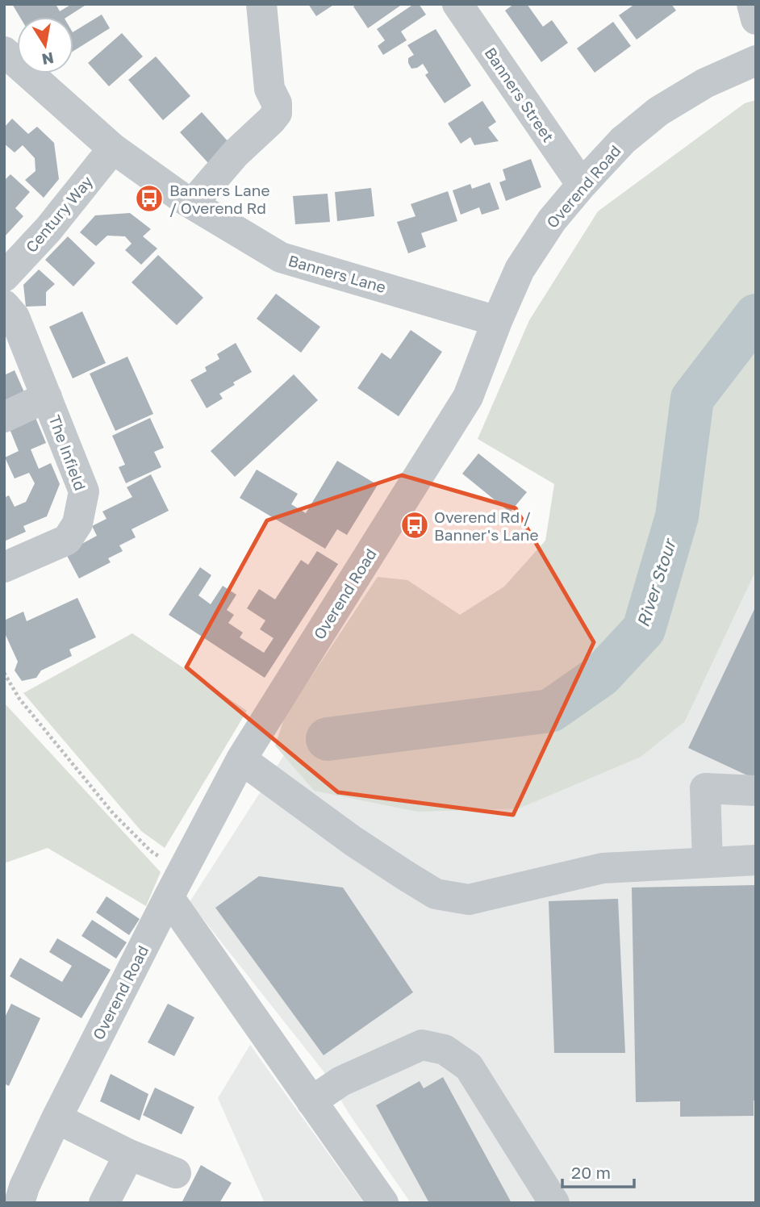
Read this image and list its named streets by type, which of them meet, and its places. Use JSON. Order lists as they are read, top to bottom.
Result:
{
  "streets": {
    "street": [
      "Banners Street",
      "Overend Road",
      "Century Way",
      "Banners Lane",
      "The Infield"
    ]
  },
  "crossings": [
    ["Banners Street", "Overend Road"],
    ["Overend Road", "Banners Lane"],
    ["Century Way", "Banners Lane"]
  ],
  "water": ["River Stour"],
  "places": {
    "bus stop": ["Banners Lane / Overend Rd", "Overend Rd / Banner's Lane"]
  },
  "scale_bar": "20 m",
  "north": "bottom"
}
